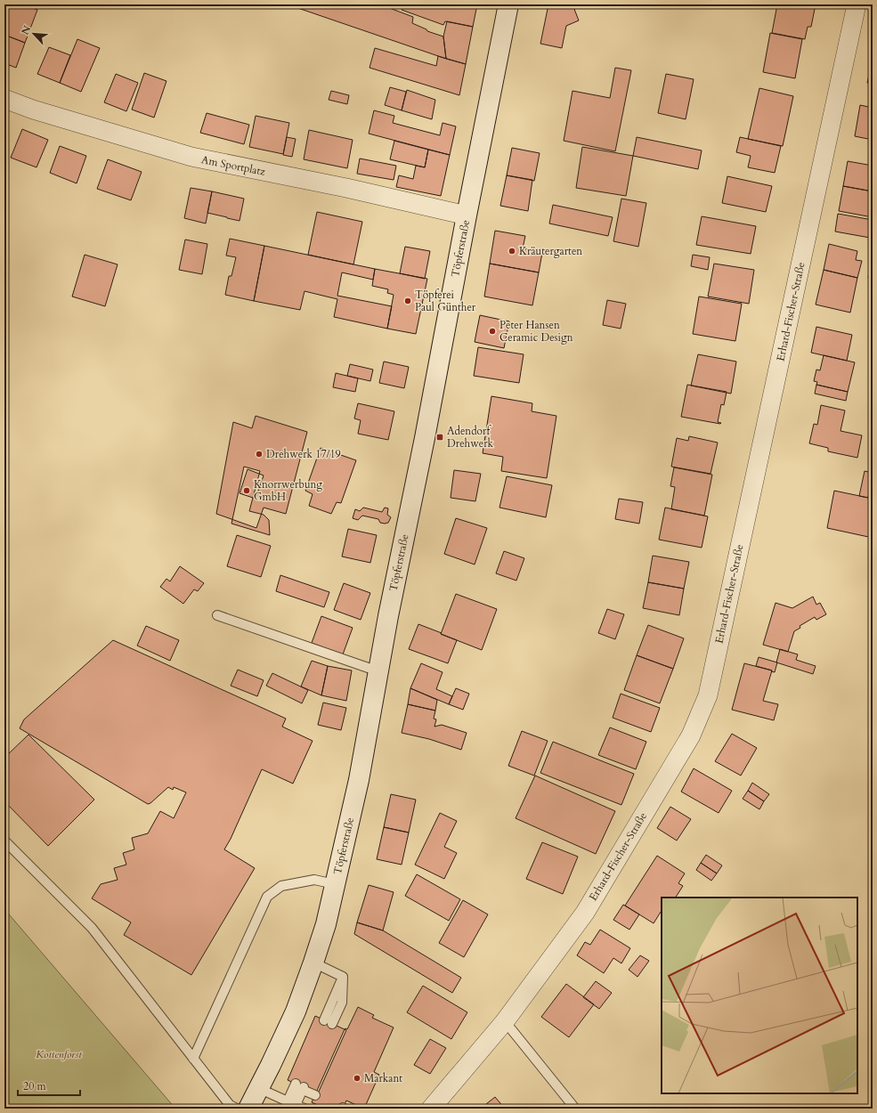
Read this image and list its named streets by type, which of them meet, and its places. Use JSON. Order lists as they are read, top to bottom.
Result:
{
  "streets": {
    "main road": ["Töpferstraße"],
    "street": ["Am Sportplatz", "Erhard-Fischer-Straße"]
  },
  "crossings": [
    ["Am Sportplatz", "Töpferstraße"]
  ],
  "parks": ["Kottenforst"],
  "places": {
    "other": [
      "Kräutergarten",
      "Töpferei Paul Günther",
      "Peter Hansen Ceramic Design",
      "Drehwerk 17/19",
      "Knorrwerbung GmbH",
      "Markant"
    ],
    "transit": ["Adendorf Drehwerk"]
  },
  "scale_bar": "20 m",
  "north": "top left"
}
